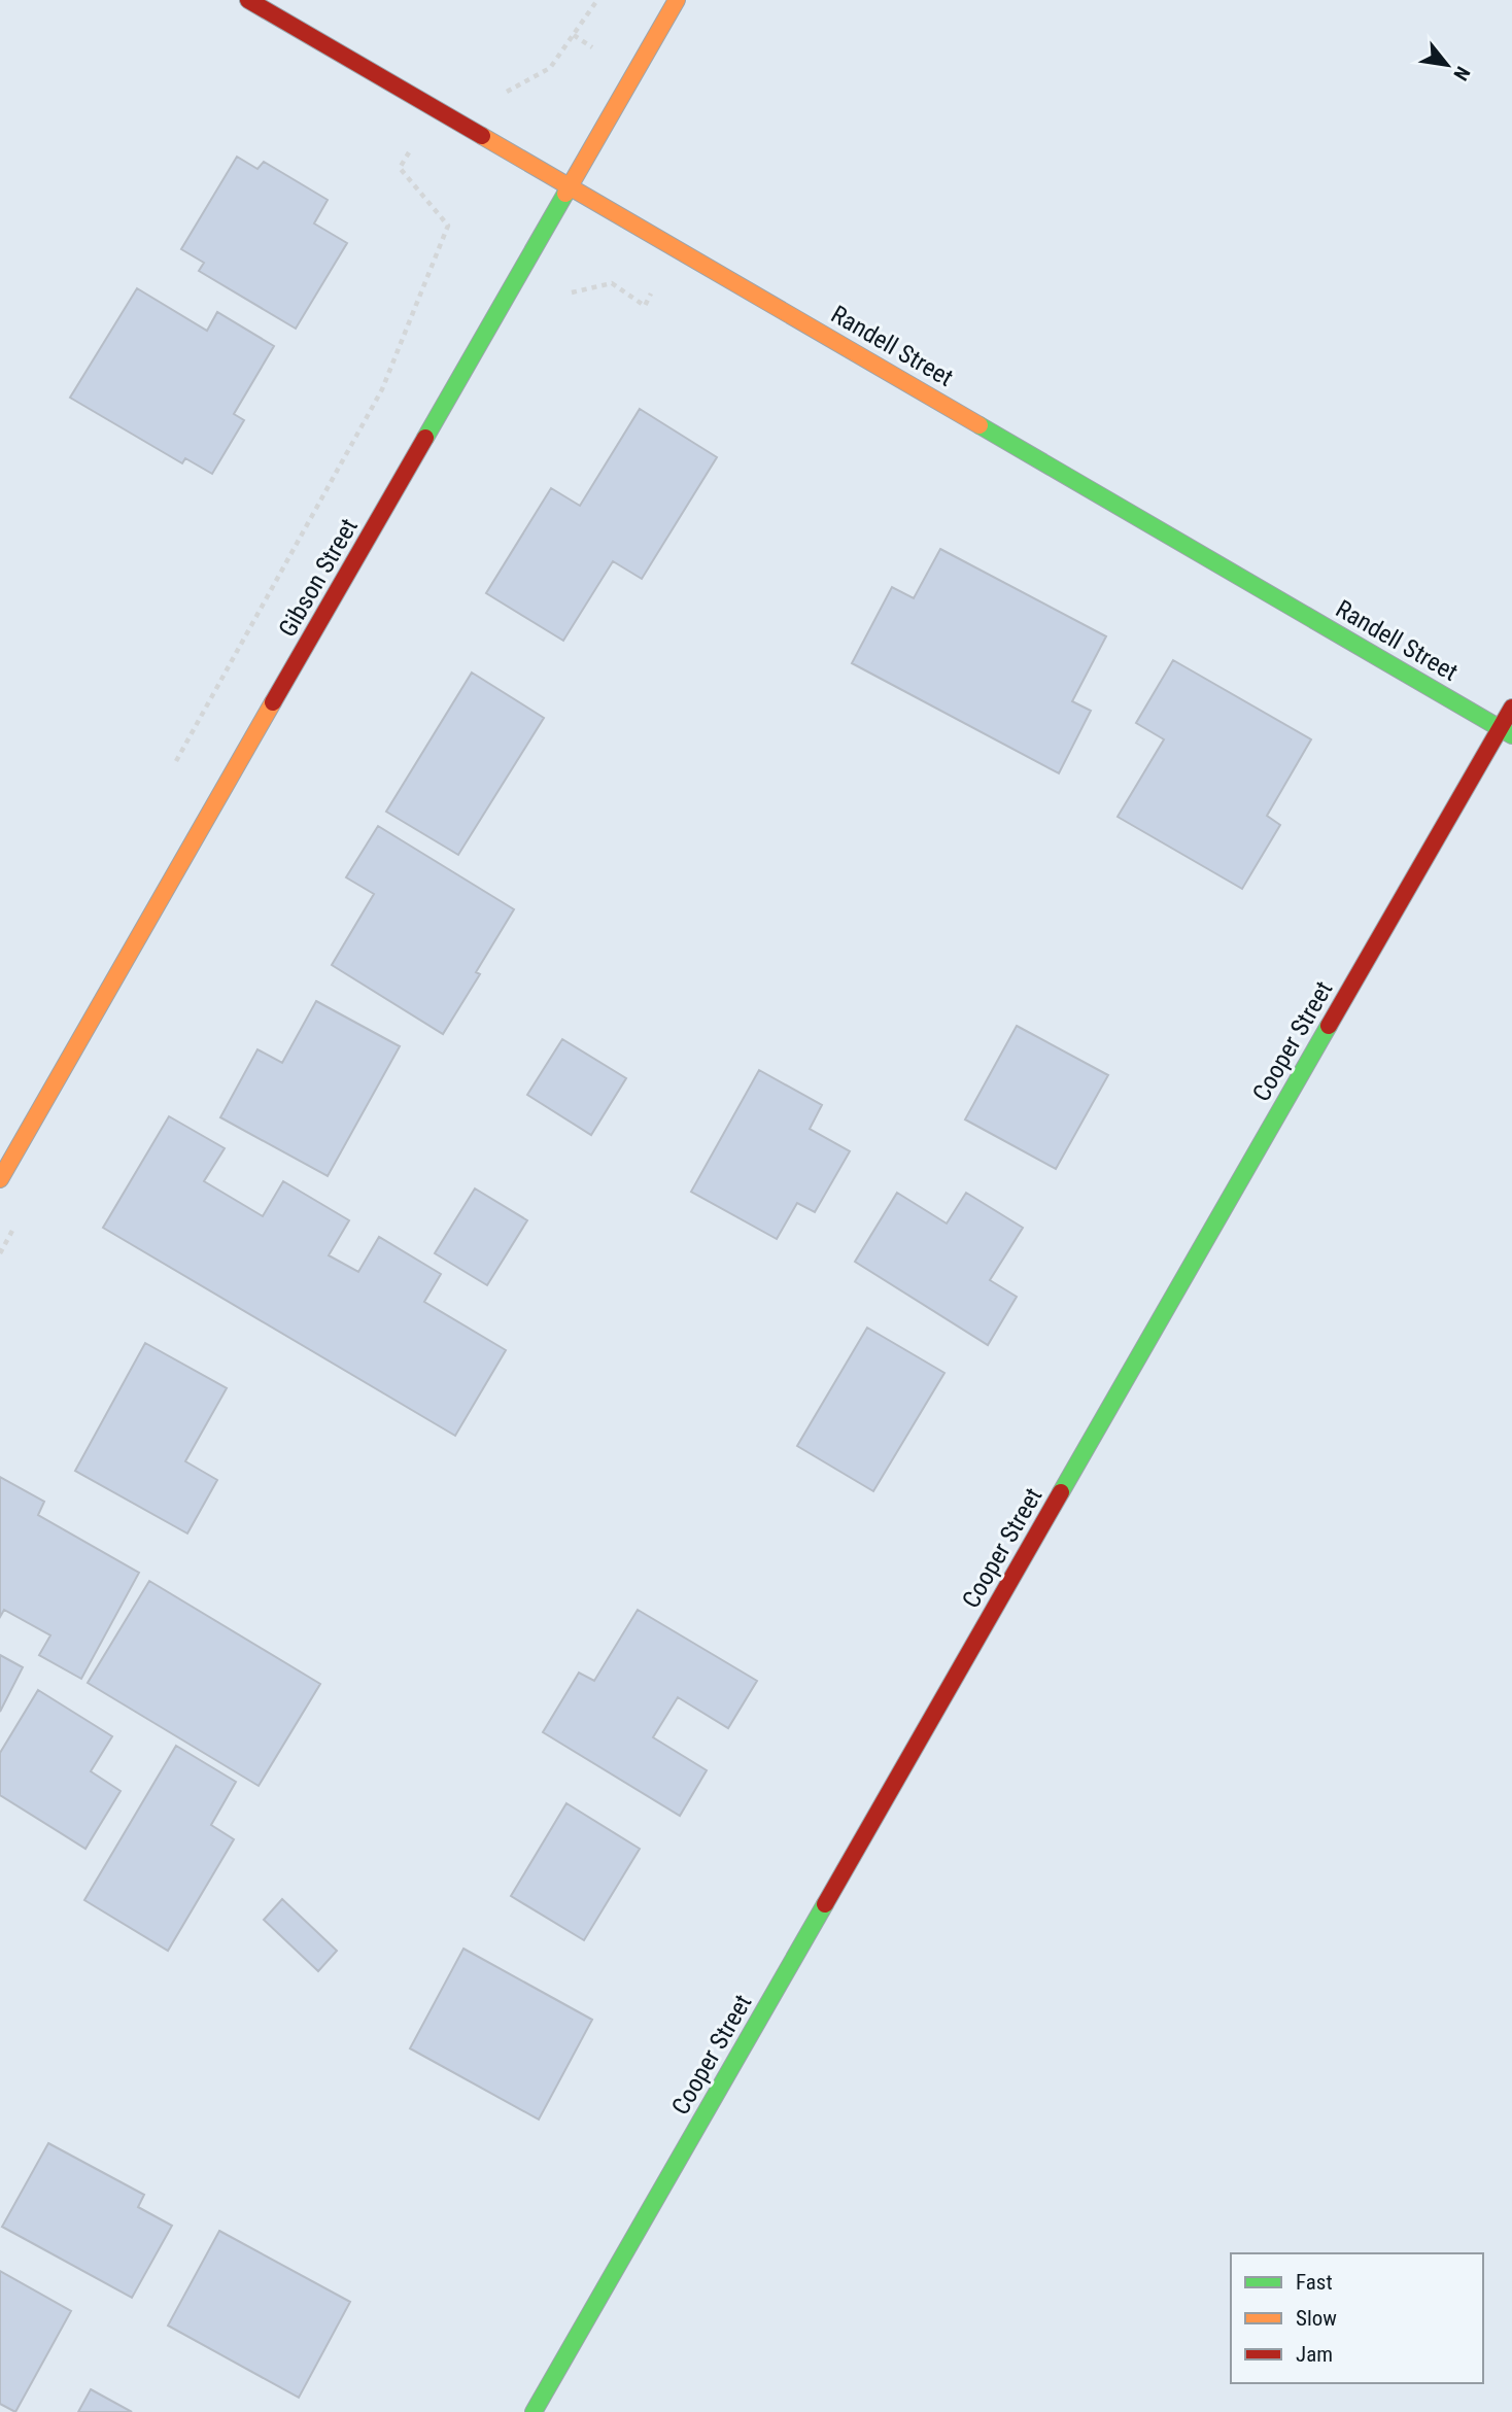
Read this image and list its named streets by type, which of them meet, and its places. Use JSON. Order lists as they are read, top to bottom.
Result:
{
  "streets": {
    "street": ["Randell Street", "Gibson Street", "Cooper Street"]
  },
  "crossings": [
    ["Randell Street", "Gibson Street"],
    ["Randell Street", "Cooper Street"]
  ],
  "legend": ["Fast", "Slow", "Jam"],
  "north": "bottom right"
}
